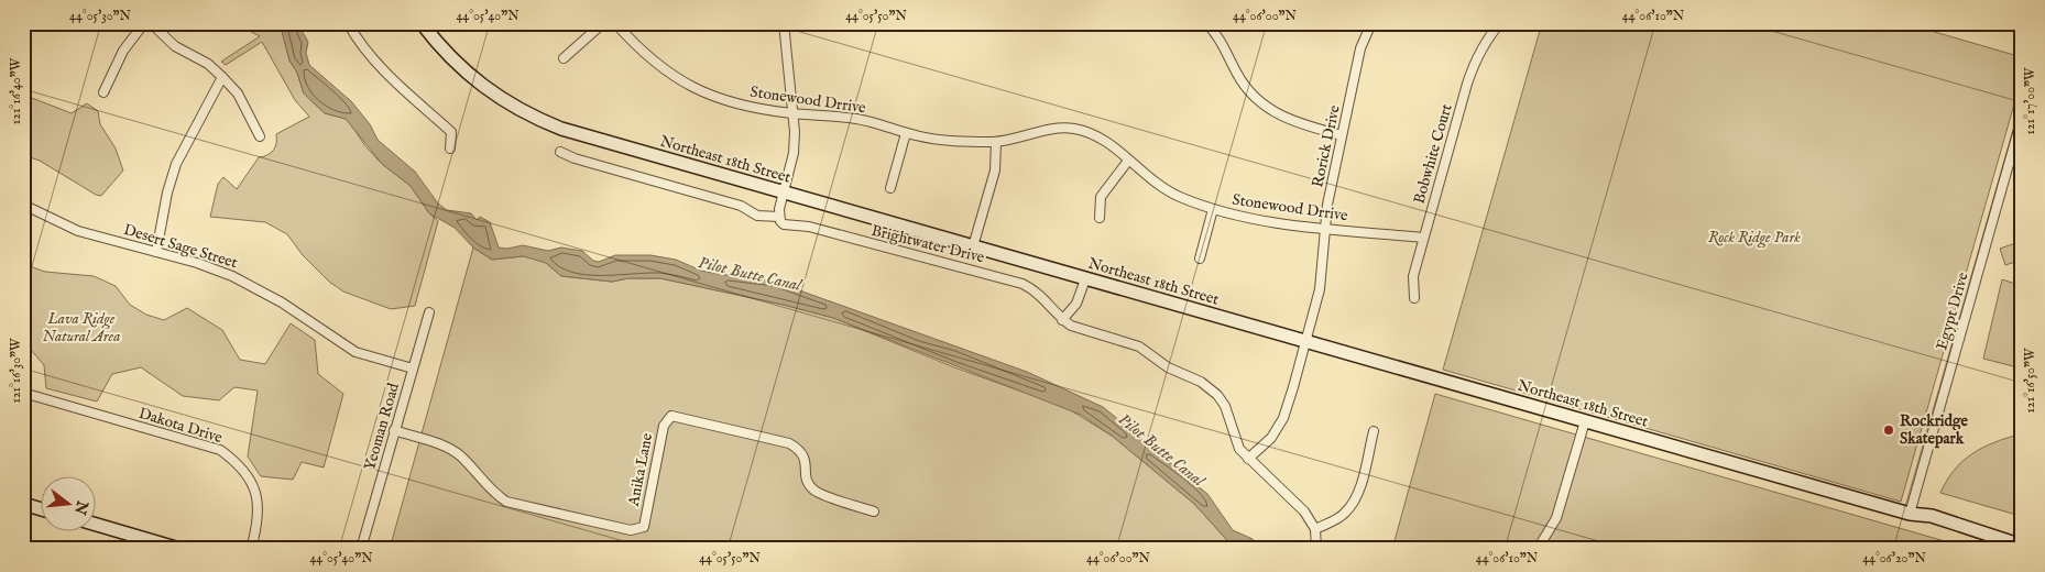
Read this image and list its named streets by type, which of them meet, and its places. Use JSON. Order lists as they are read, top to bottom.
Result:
{
  "streets": {
    "main road": ["Northeast 18th Street"],
    "street": [
      "Stonewood Drrive",
      "Rorick Drive",
      "Bobwhite Court",
      "Brightwater Drive",
      "Desert Sage Street",
      "Egypt Drive",
      "Dakota Drive",
      "Yeoman Road",
      "Anika Lane"
    ]
  },
  "crossings": [
    ["Stonewood Drrive", "Rorick Drive"],
    ["Stonewood Drrive", "Bobwhite Court"],
    ["Rorick Drive", "Northeast 18th Street"],
    ["Rorick Drive", "Brightwater Drive"],
    ["Northeast 18th Street", "Egypt Drive"],
    ["Desert Sage Street", "Yeoman Road"],
    ["Yeoman Road", "Anika Lane"]
  ],
  "water": ["Pilot Butte Canal"],
  "parks": ["Rock Ridge Park", "Lava Ridge Natural Area"],
  "places": ["Rockridge Skatepark"],
  "north": "right",
  "coordinates": [
    "44°05'30\"N",
    "44°05'40\"N",
    "44°05'50\"N",
    "44°06'00\"N",
    "44°06'10\"N",
    "121°16'40\"W",
    "121°17'00\"W",
    "121°16'30\"W",
    "121°16'50\"W",
    "44°06'20\"N"
  ]
}
